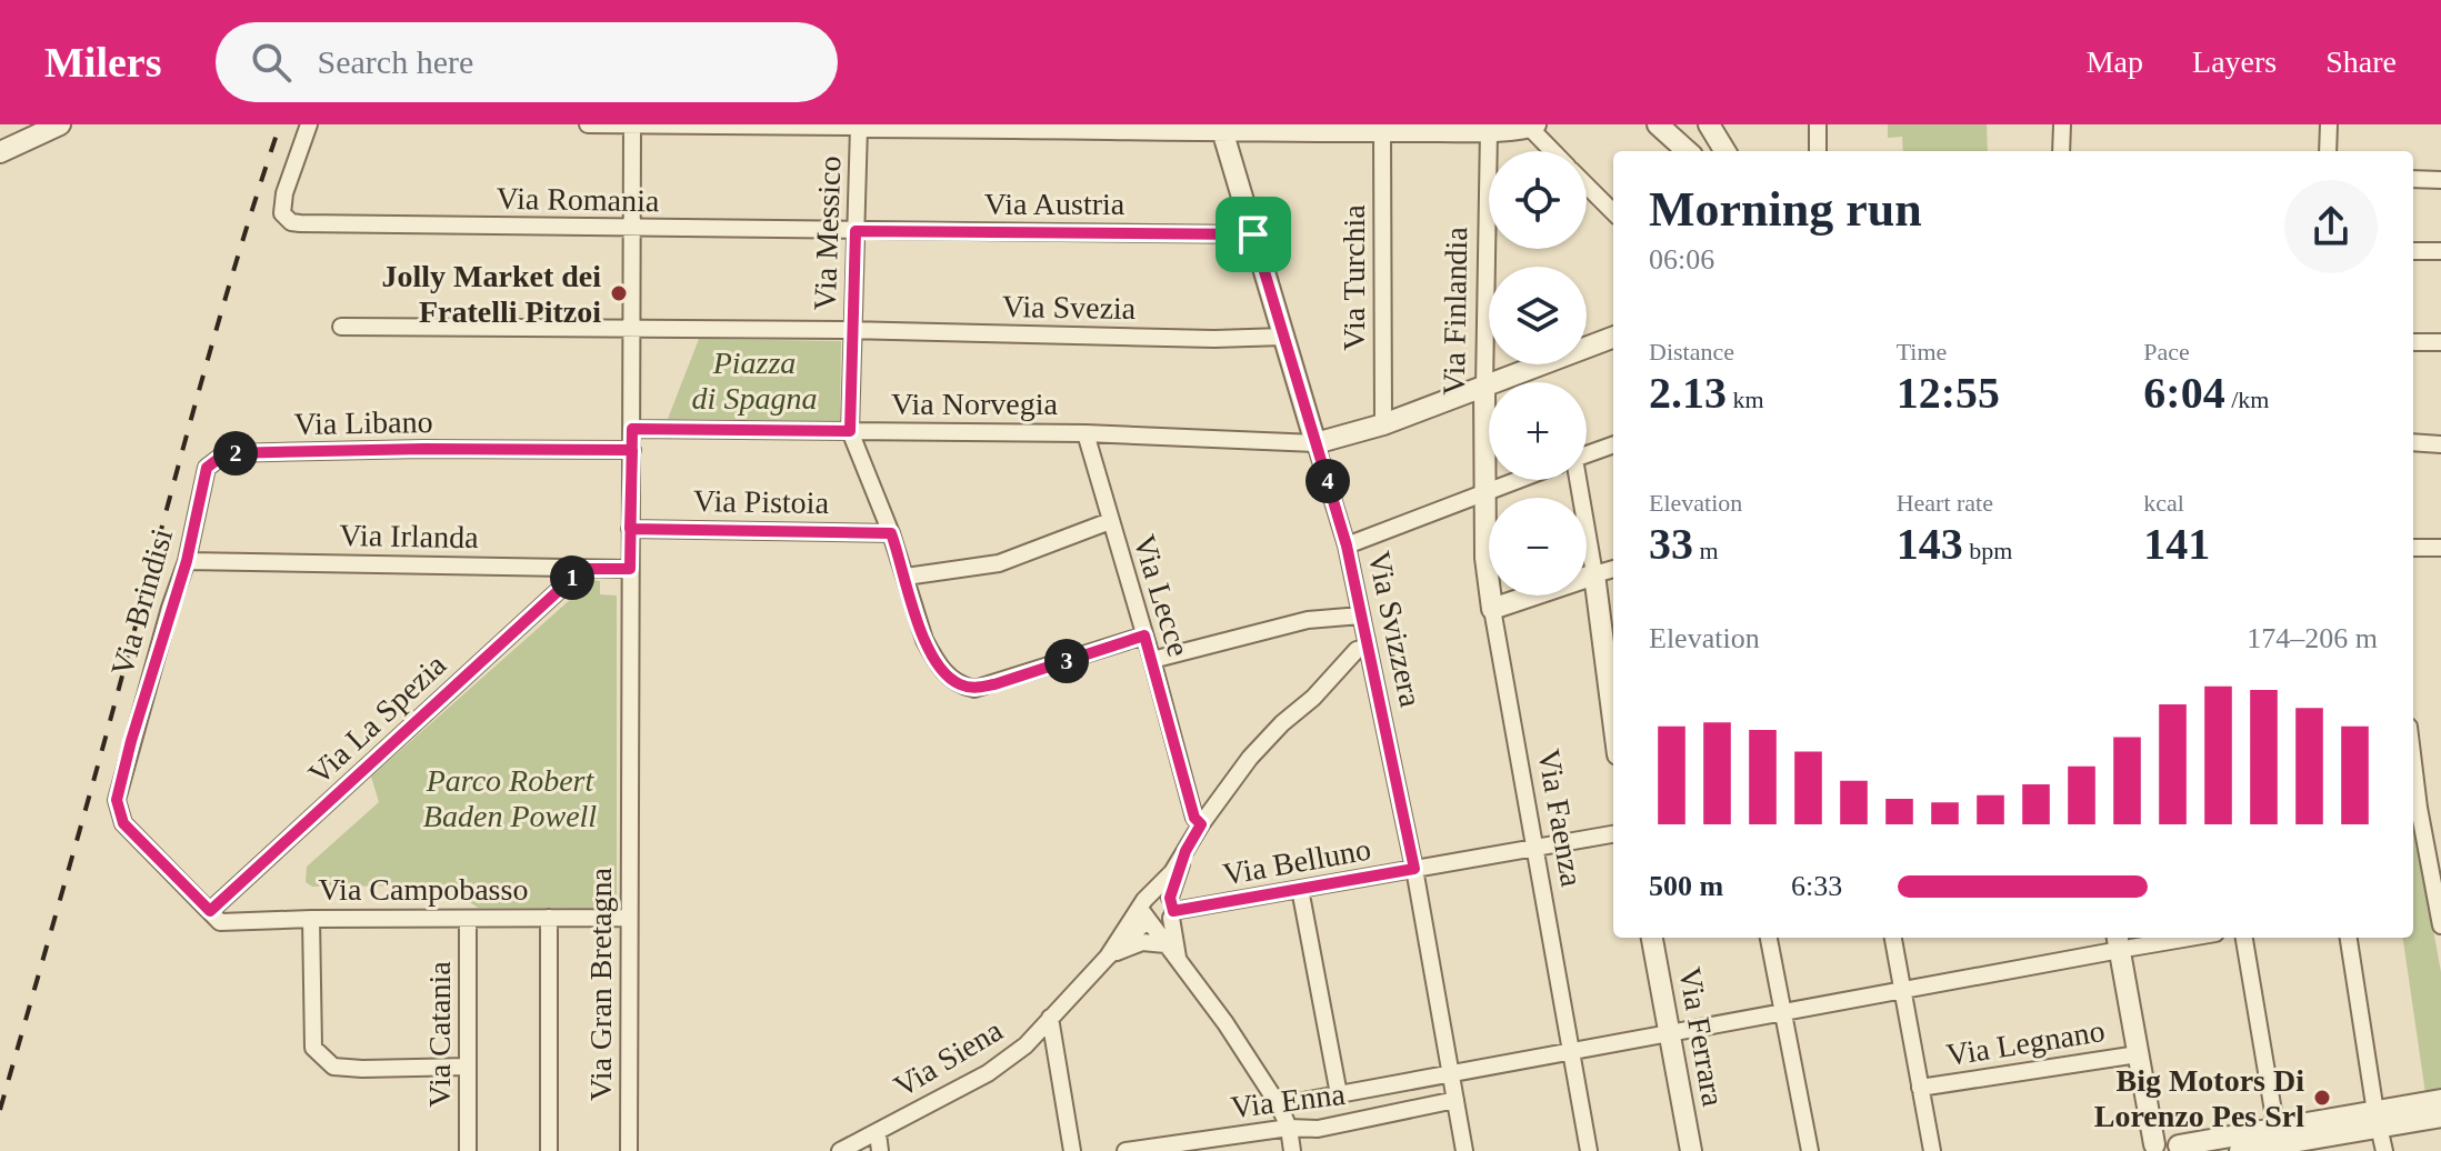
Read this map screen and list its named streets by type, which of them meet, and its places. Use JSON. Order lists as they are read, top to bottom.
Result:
{
  "streets": {
    "street": [
      "Via Romania",
      "Via Austria",
      "Via Messico",
      "Via Turchia",
      "Via Svezia",
      "Via Finlandia",
      "Via Norvegia",
      "Via Libano",
      "Via Pistoia",
      "Via Irlanda",
      "Via Lecce",
      "Via Brindisi",
      "Via Svizzera",
      "Via La Spezia",
      "Via Faenza",
      "Via Belluno",
      "Via Campobasso",
      "Via Gran Bretagna",
      "Via Catania",
      "Via Ferrara",
      "Via Legnano",
      "Via Siena",
      "Via Enna"
    ]
  },
  "crossings": [
    ["Via Romania", "Via Austria"],
    ["Via Romania", "Via Messico"],
    ["Via Romania", "Via Gran Bretagna"],
    ["Via Austria", "Via Messico"],
    ["Via Austria", "Via Svizzera"],
    ["Via Messico", "Via Svezia"],
    ["Via Messico", "Via Norvegia"],
    ["Via Messico", "Via Pistoia"],
    ["Via Messico", "Via Lecce"],
    ["Via Svezia", "Via Svizzera"],
    ["Via Svezia", "Via Gran Bretagna"],
    ["Via Finlandia", "Via Faenza"],
    ["Via Norvegia", "Via Lecce"],
    ["Via Norvegia", "Via Svizzera"],
    ["Via Norvegia", "Via Gran Bretagna"],
    ["Via Libano", "Via Brindisi"],
    ["Via Libano", "Via Gran Bretagna"],
    ["Via Pistoia", "Via Gran Bretagna"],
    ["Via Irlanda", "Via Brindisi"],
    ["Via Irlanda", "Via La Spezia"],
    ["Via Irlanda", "Via Gran Bretagna"],
    ["Via Lecce", "Via Siena"],
    ["Via Brindisi", "Via La Spezia"],
    ["Via Brindisi", "Via Campobasso"],
    ["Via Svizzera", "Via Belluno"],
    ["Via Svizzera", "Via Siena"],
    ["Via Svizzera", "Via Enna"],
    ["Via La Spezia", "Via Campobasso"],
    ["Via Faenza", "Via Belluno"],
    ["Via Faenza", "Via Enna"],
    ["Via Belluno", "Via Siena"],
    ["Via Campobasso", "Via Gran Bretagna"],
    ["Via Campobasso", "Via Catania"],
    ["Via Ferrara", "Via Enna"]
  ],
  "parks": ["Piazza di Spagna", "Parco Robert Baden Powell"],
  "places": ["Jolly Market dei Fratelli Pitzoi", "Big Motors Di Lorenzo Pes Srl"],
  "page": {
    "header": "Milers",
    "search": "Search here",
    "nav": ["Map", "Layers", "Share"],
    "map_buttons": ["+", "−"],
    "heading": ["Morning run", "06:06"],
    "stats": [
      ["Distance", "2.13 km"],
      ["Time", "12:55"],
      ["Pace", "6:04 /km"],
      ["Elevation", "33 m"],
      ["Heart rate", "143 bpm"],
      ["kcal", "141"]
    ],
    "pins": [
      "2",
      "4",
      "1",
      "3"
    ],
    "chart": ["Elevation", "174–206 m"],
    "list": [
      {
        "name": "500 m",
        "note": "6:33"
      }
    ]
  }
}
